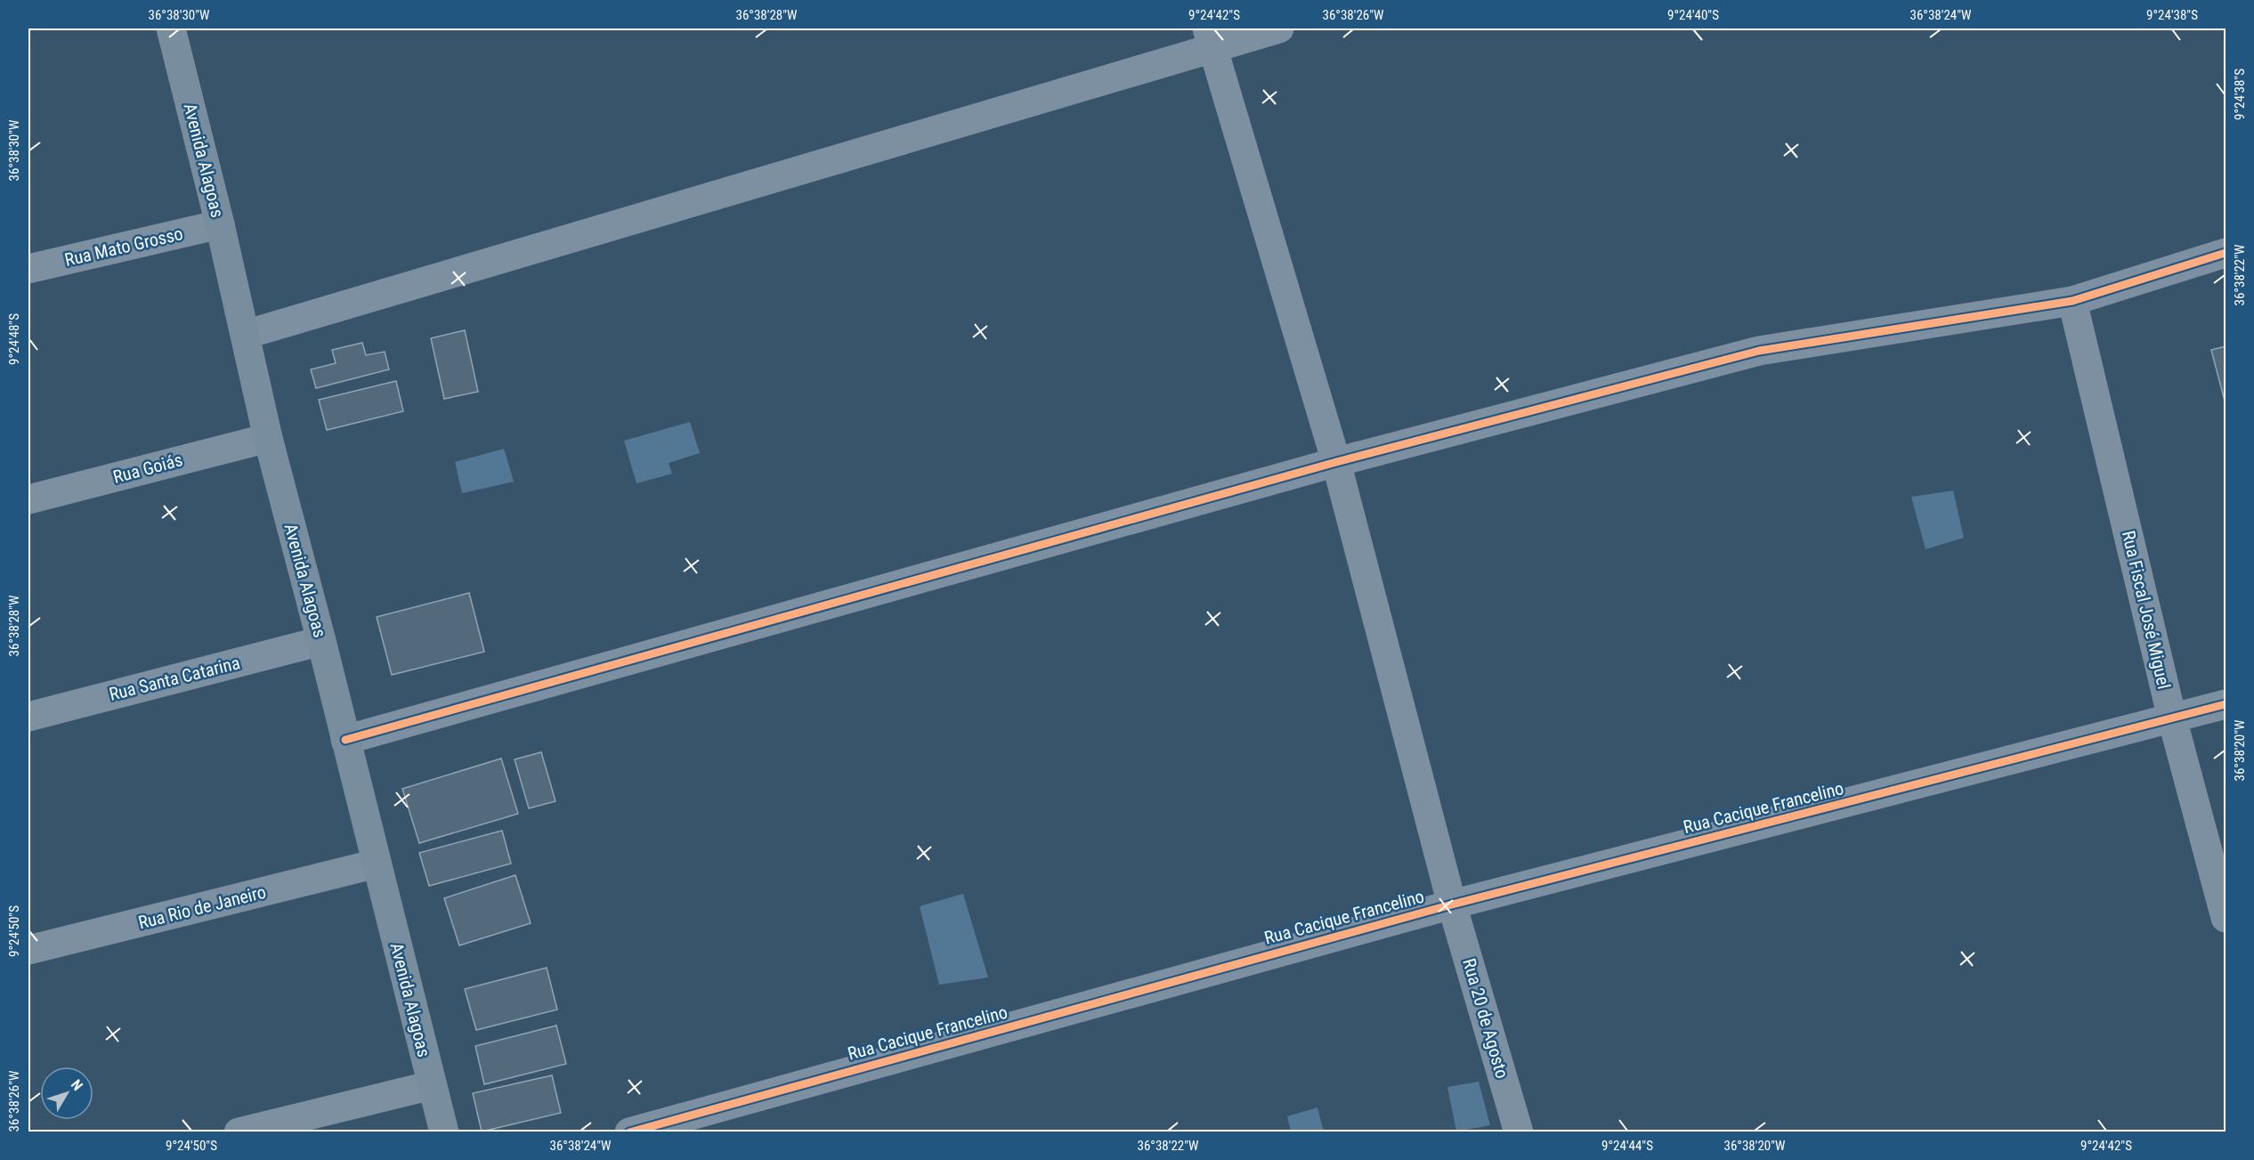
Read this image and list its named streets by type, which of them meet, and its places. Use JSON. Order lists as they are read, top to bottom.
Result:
{
  "streets": {
    "street": [
      "Avenida Alagoas",
      "Rua Mato Grosso",
      "Rua Goiás",
      "Rua Fiscal José Miguel",
      "Rua Santa Catarina",
      "Rua Cacique Francelino",
      "Rua Rio de Janeiro",
      "Rua 20 de Agosto"
    ]
  },
  "crossings": [
    ["Avenida Alagoas", "Rua Mato Grosso"],
    ["Avenida Alagoas", "Rua Goiás"],
    ["Avenida Alagoas", "Rua Santa Catarina"],
    ["Avenida Alagoas", "Rua Rio de Janeiro"],
    ["Rua Fiscal José Miguel", "Rua Cacique Francelino"],
    ["Rua Cacique Francelino", "Rua 20 de Agosto"]
  ],
  "north": "top right",
  "coordinates": [
    "36°38'30\"W",
    "36°38'28\"W",
    "9°24'42\"S",
    "36°38'26\"W",
    "9°24'40\"S",
    "36°38'24\"W",
    "9°24'38\"S",
    "36°38'22\"W",
    "9°24'48\"S",
    "36°38'20\"W",
    "9°24'50\"S",
    "9°24'44\"S"
  ]
}
